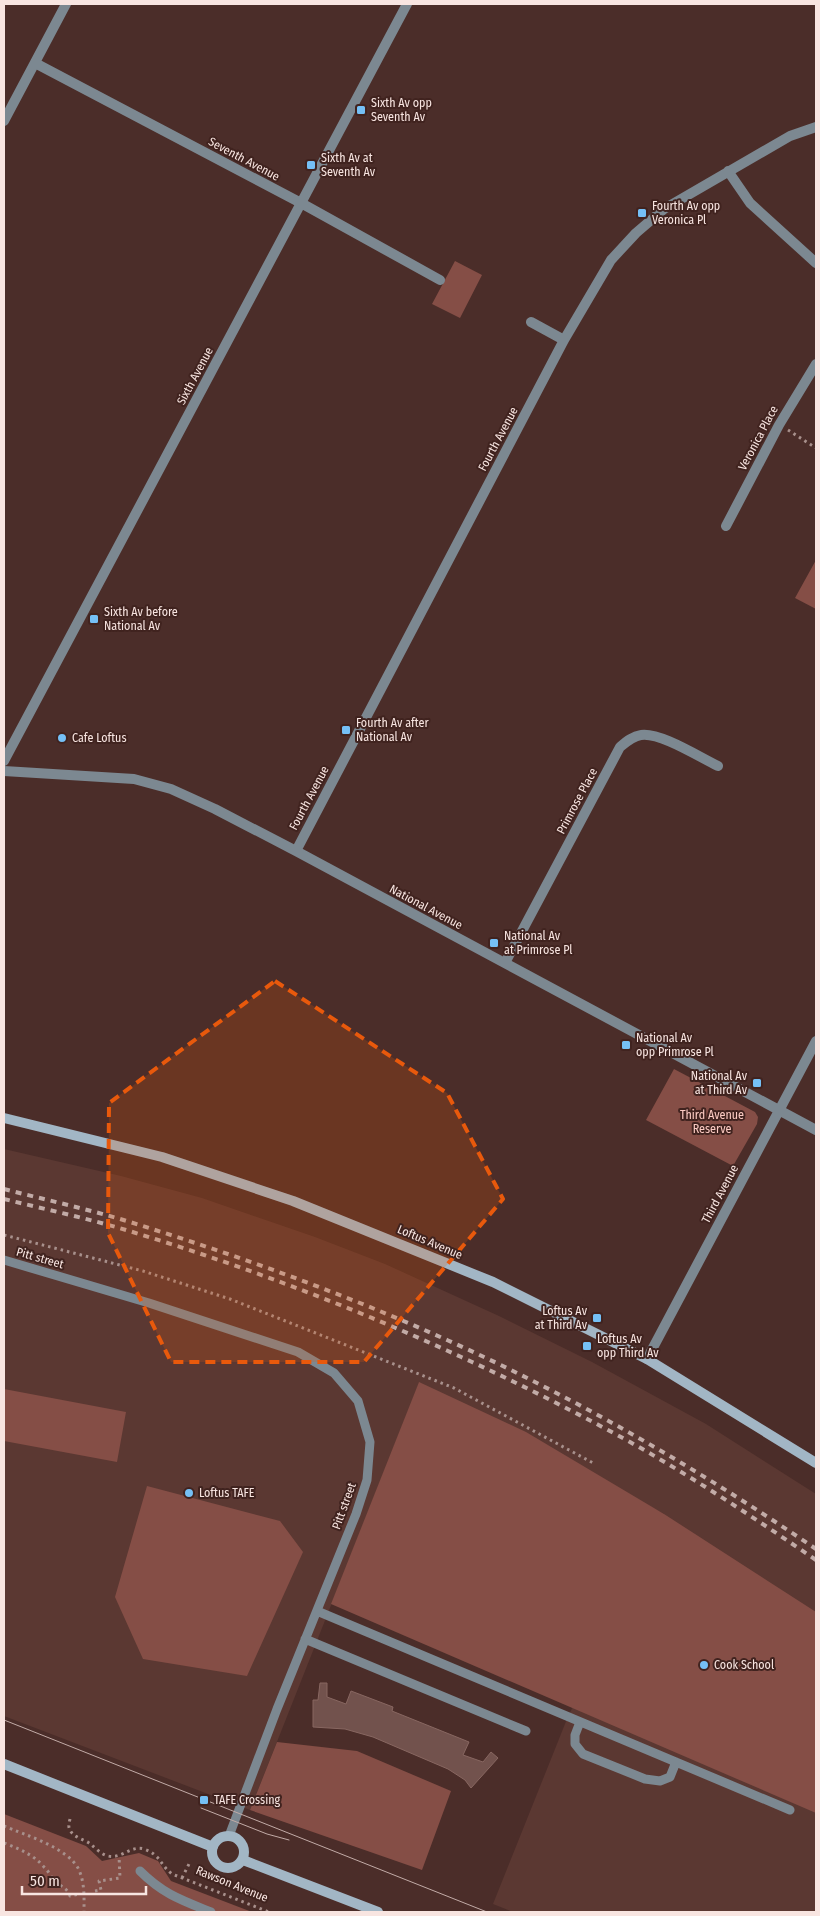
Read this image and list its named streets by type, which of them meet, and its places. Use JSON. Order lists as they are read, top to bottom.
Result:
{
  "streets": {
    "street": [
      "Seventh Avenue",
      "Sixth Avenue",
      "Veronica Place",
      "Fourth Avenue",
      "Primrose Place",
      "National Avenue",
      "Third Avenue",
      "Loftus Avenue"
    ],
    "lane": ["Pitt street"],
    "path": ["Rawson Avenue"]
  },
  "crossings": [
    ["Seventh Avenue", "Sixth Avenue"],
    ["Fourth Avenue", "National Avenue"],
    ["Primrose Place", "National Avenue"],
    ["National Avenue", "Third Avenue"],
    ["Third Avenue", "Loftus Avenue"]
  ],
  "parks": ["Third Avenue Reserve"],
  "places": {
    "transit": [
      "Sixth Av opp Seventh Av",
      "Sixth Av at Seventh Av",
      "Fourth Av opp Veronica Pl",
      "Sixth Av before National Av",
      "Fourth Av after National Av",
      "National Av at Primrose Pl",
      "National Av opp Primrose Pl",
      "National Av at Third Av",
      "Loftus Av at Third Av",
      "Loftus Av opp Third Av",
      "TAFE Crossing"
    ],
    "other": ["Cafe Loftus", "Loftus TAFE", "Cook School"]
  },
  "scale_bar": "50 m"
}
